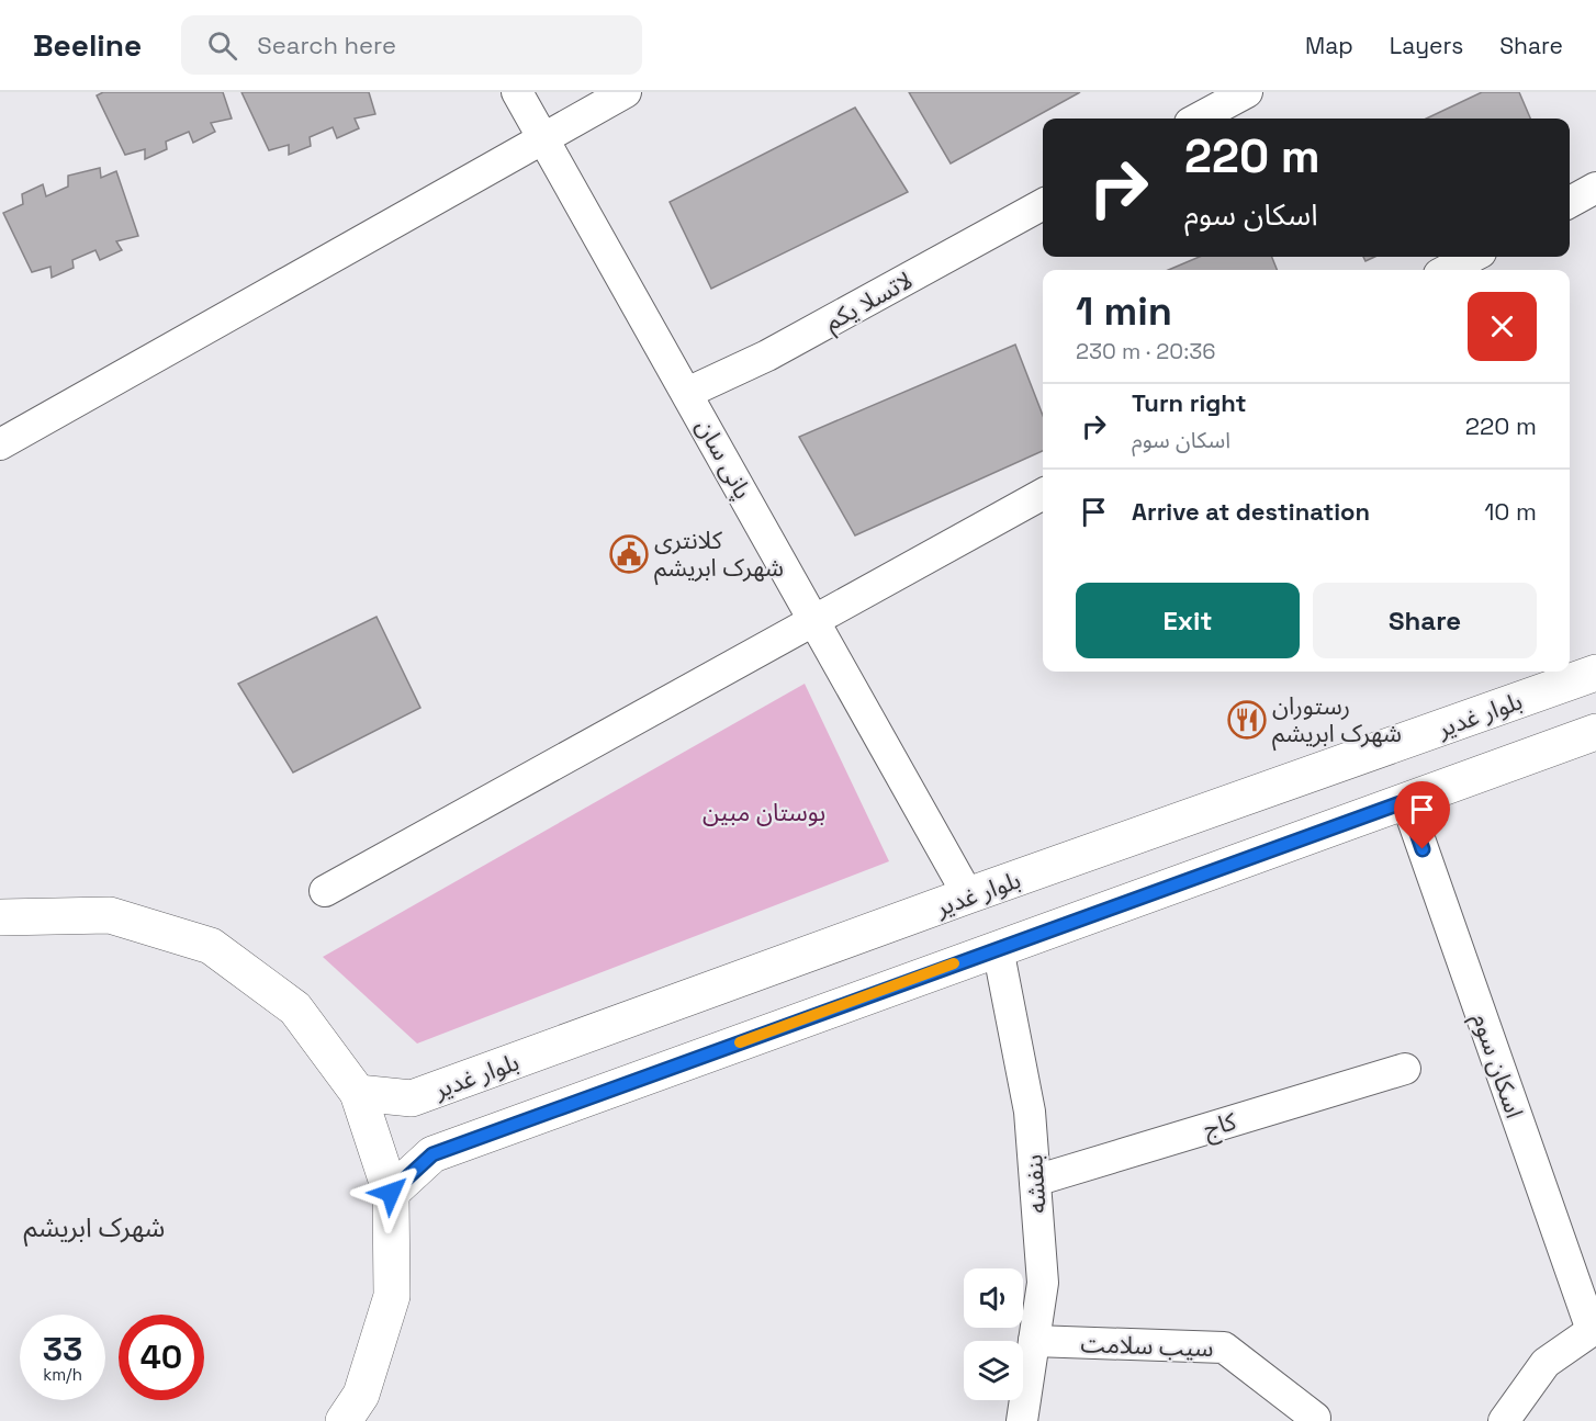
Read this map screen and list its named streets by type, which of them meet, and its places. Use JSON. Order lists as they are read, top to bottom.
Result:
{
  "streets": {
    "street": [
      "لاتسلا یکم",
      "پانی سان",
      "بلوار غدیر",
      "اسکان سوم",
      "کاج",
      "بنفشه",
      "سیب سلامت"
    ]
  },
  "crossings": [
    ["لاتسلا یکم", "پانی سان"],
    ["پانی سان", "بلوار غدیر"],
    ["کاج", "بنفشه"],
    ["بنفشه", "سیب سلامت"]
  ],
  "districts": ["شهرک ابریشم"],
  "parks": ["بوستان مبین"],
  "places": {
    "public building": ["کلانتری شهرک ابریشم"],
    "restaurant": ["رستوران شهرک ابریشم"]
  },
  "page": {
    "header": "Beeline",
    "search": "Search here",
    "nav": ["Map", "Layers", "Share"],
    "turn": ["220 m", "اسکان سوم"],
    "heading": ["1 min", "230 m · 20:36"],
    "list": [
      {
        "name": "Turn right",
        "note": "اسکان سوم",
        "value": "220 m"
      },
      {
        "name": "Arrive at destination",
        "value": "10 m"
      }
    ],
    "buttons": ["Exit", "Share"],
    "speed": "33 km/h",
    "limit": "40"
  }
}
